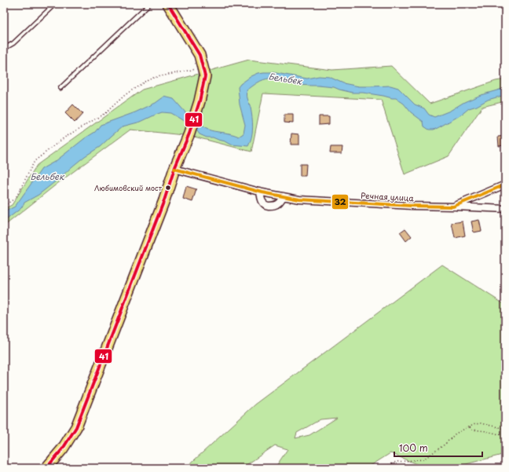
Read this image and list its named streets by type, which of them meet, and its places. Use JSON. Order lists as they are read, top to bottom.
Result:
{
  "streets": {
    "street": ["Речная улица"]
  },
  "water": ["Бельбек"],
  "places": ["Любимовский мост"],
  "lines": ["transit line 41", "transit line 32"],
  "scale_bar": "100 m"
}
